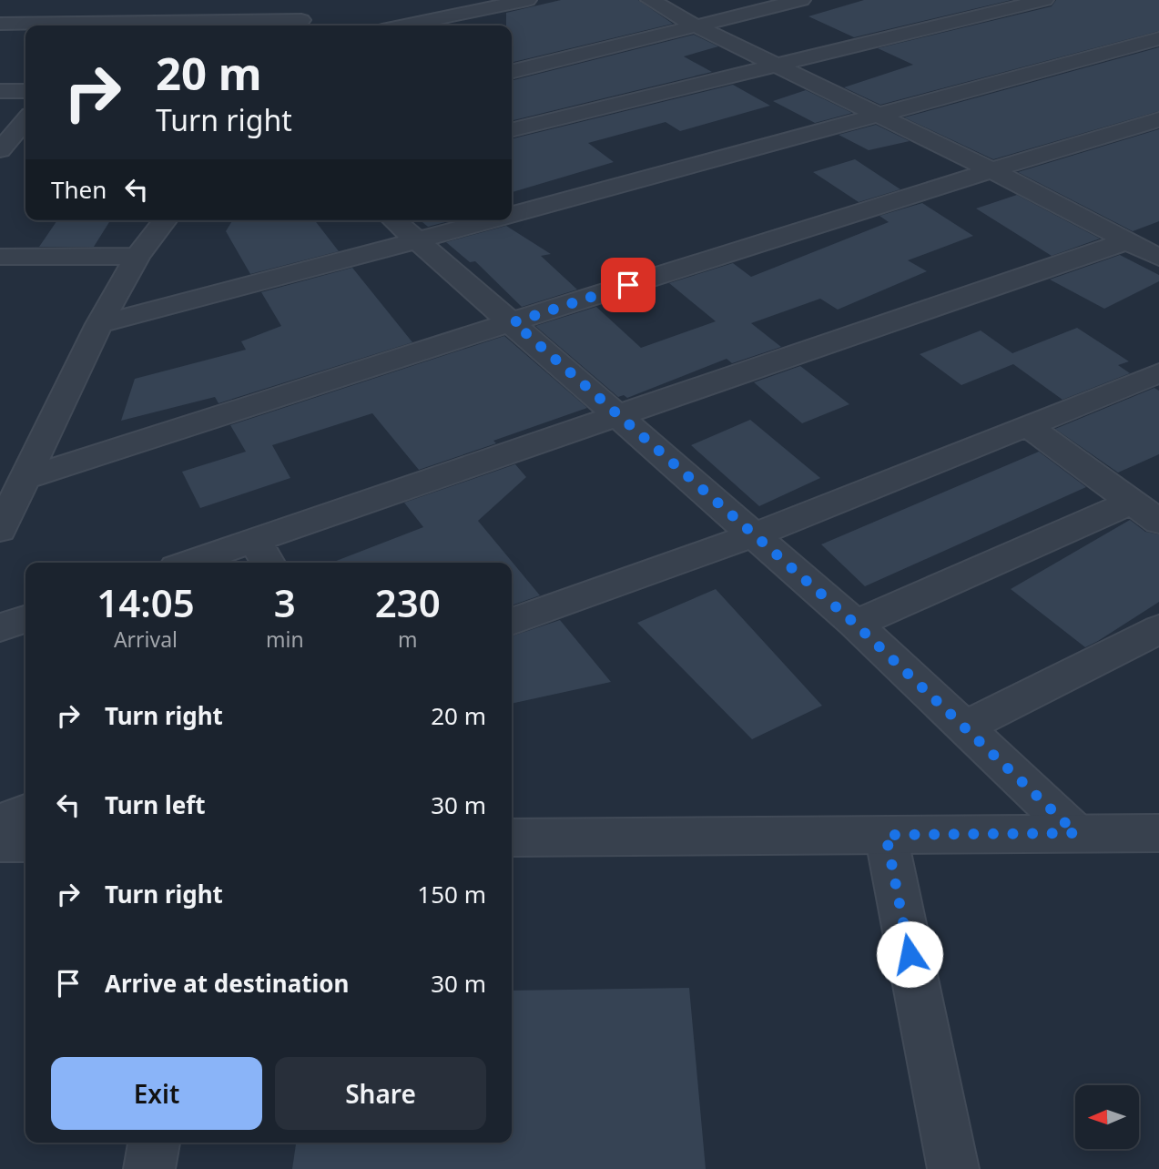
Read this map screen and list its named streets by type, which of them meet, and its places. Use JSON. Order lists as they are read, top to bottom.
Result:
{
  "north": "left",
  "page": {
    "turn": ["20 m", "Turn right"],
    "then": "Then",
    "eta": [
      "14:05",
      "Arrival",
      "3",
      "min",
      "230",
      "m"
    ],
    "list": [
      {
        "name": "Turn right",
        "value": "20 m"
      },
      {
        "name": "Turn left",
        "value": "30 m"
      },
      {
        "name": "Turn right",
        "value": "150 m"
      },
      {
        "name": "Arrive at destination",
        "value": "30 m"
      }
    ],
    "buttons": ["Exit", "Share"]
  }
}
